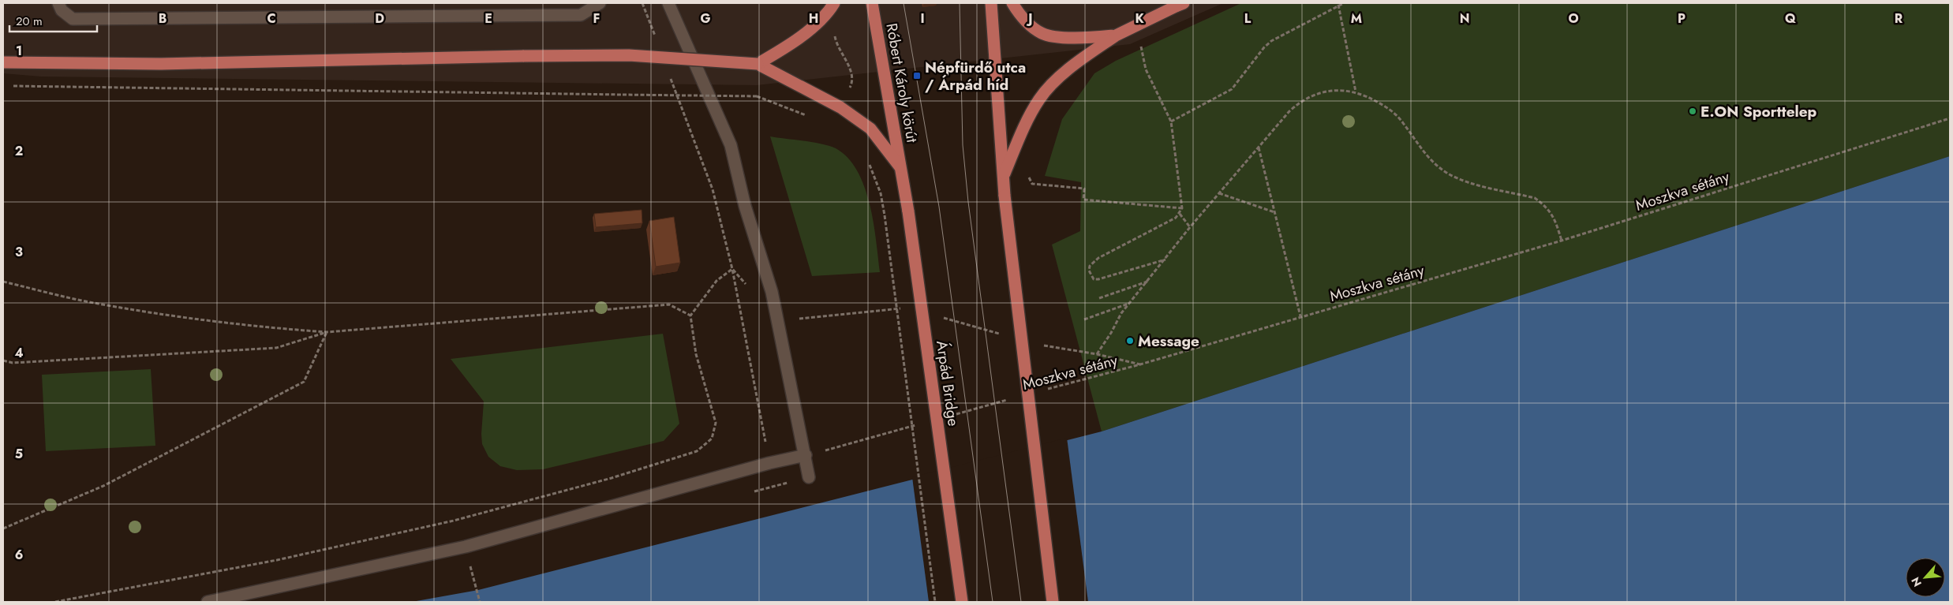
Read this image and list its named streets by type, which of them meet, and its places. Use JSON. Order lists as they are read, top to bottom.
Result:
{
  "streets": {
    "main road": ["Róbert Károly körút", "Árpád Bridge"],
    "path": ["Moszkva sétány"]
  },
  "crossings": [
    ["Róbert Károly körút", "Árpád Bridge"]
  ],
  "places": {
    "transit": ["Népfürdő utca / Árpád híd"],
    "other": ["E.ON Sporttelep", "Message"]
  },
  "scale_bar": "20 m",
  "north": "bottom left",
  "grid": {
    "columns": [
      "B",
      "C",
      "D",
      "E",
      "F",
      "G",
      "H",
      "I",
      "J",
      "K",
      "L",
      "M",
      "N",
      "O",
      "P",
      "Q",
      "R"
    ],
    "rows": [
      "1",
      "2",
      "3",
      "4",
      "5",
      "6"
    ]
  }
}
